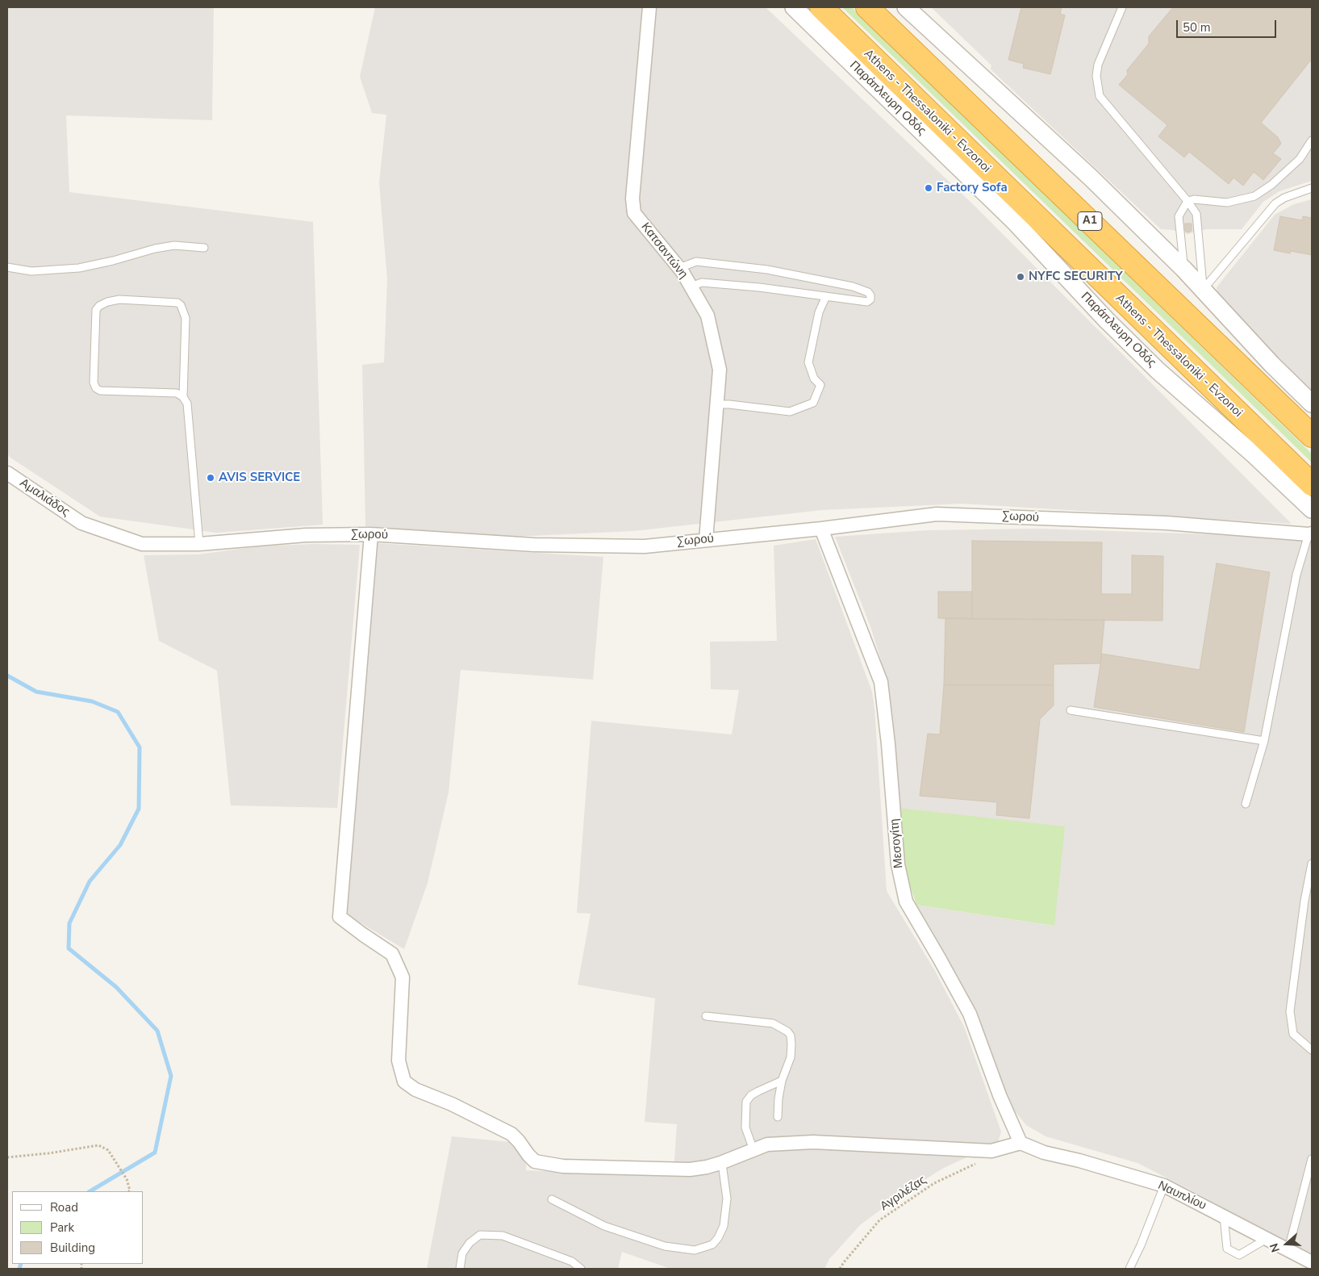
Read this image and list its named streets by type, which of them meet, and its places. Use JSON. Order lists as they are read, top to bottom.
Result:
{
  "streets": {
    "highway": ["Athens - Thessaloniki - Evzonoi", "Α1"],
    "street": [
      "Παράπλευρη Οδός",
      "Κατσαντώνη",
      "Αμαλιάδος",
      "Σωρού",
      "Μεσογίτη",
      "Ναυπλίου"
    ],
    "path": ["Αγριλέζας"]
  },
  "crossings": [
    ["Κατσαντώνη", "Σωρού"],
    ["Αμαλιάδος", "Σωρού"],
    ["Σωρού", "Μεσογίτη"],
    ["Μεσογίτη", "Ναυπλίου"]
  ],
  "places": ["Factory Sofa", "NYFC SECURITY", "AVIS SERVICE"],
  "legend": ["Road", "Park", "Building"],
  "scale_bar": "50 m",
  "north": "left"
}
